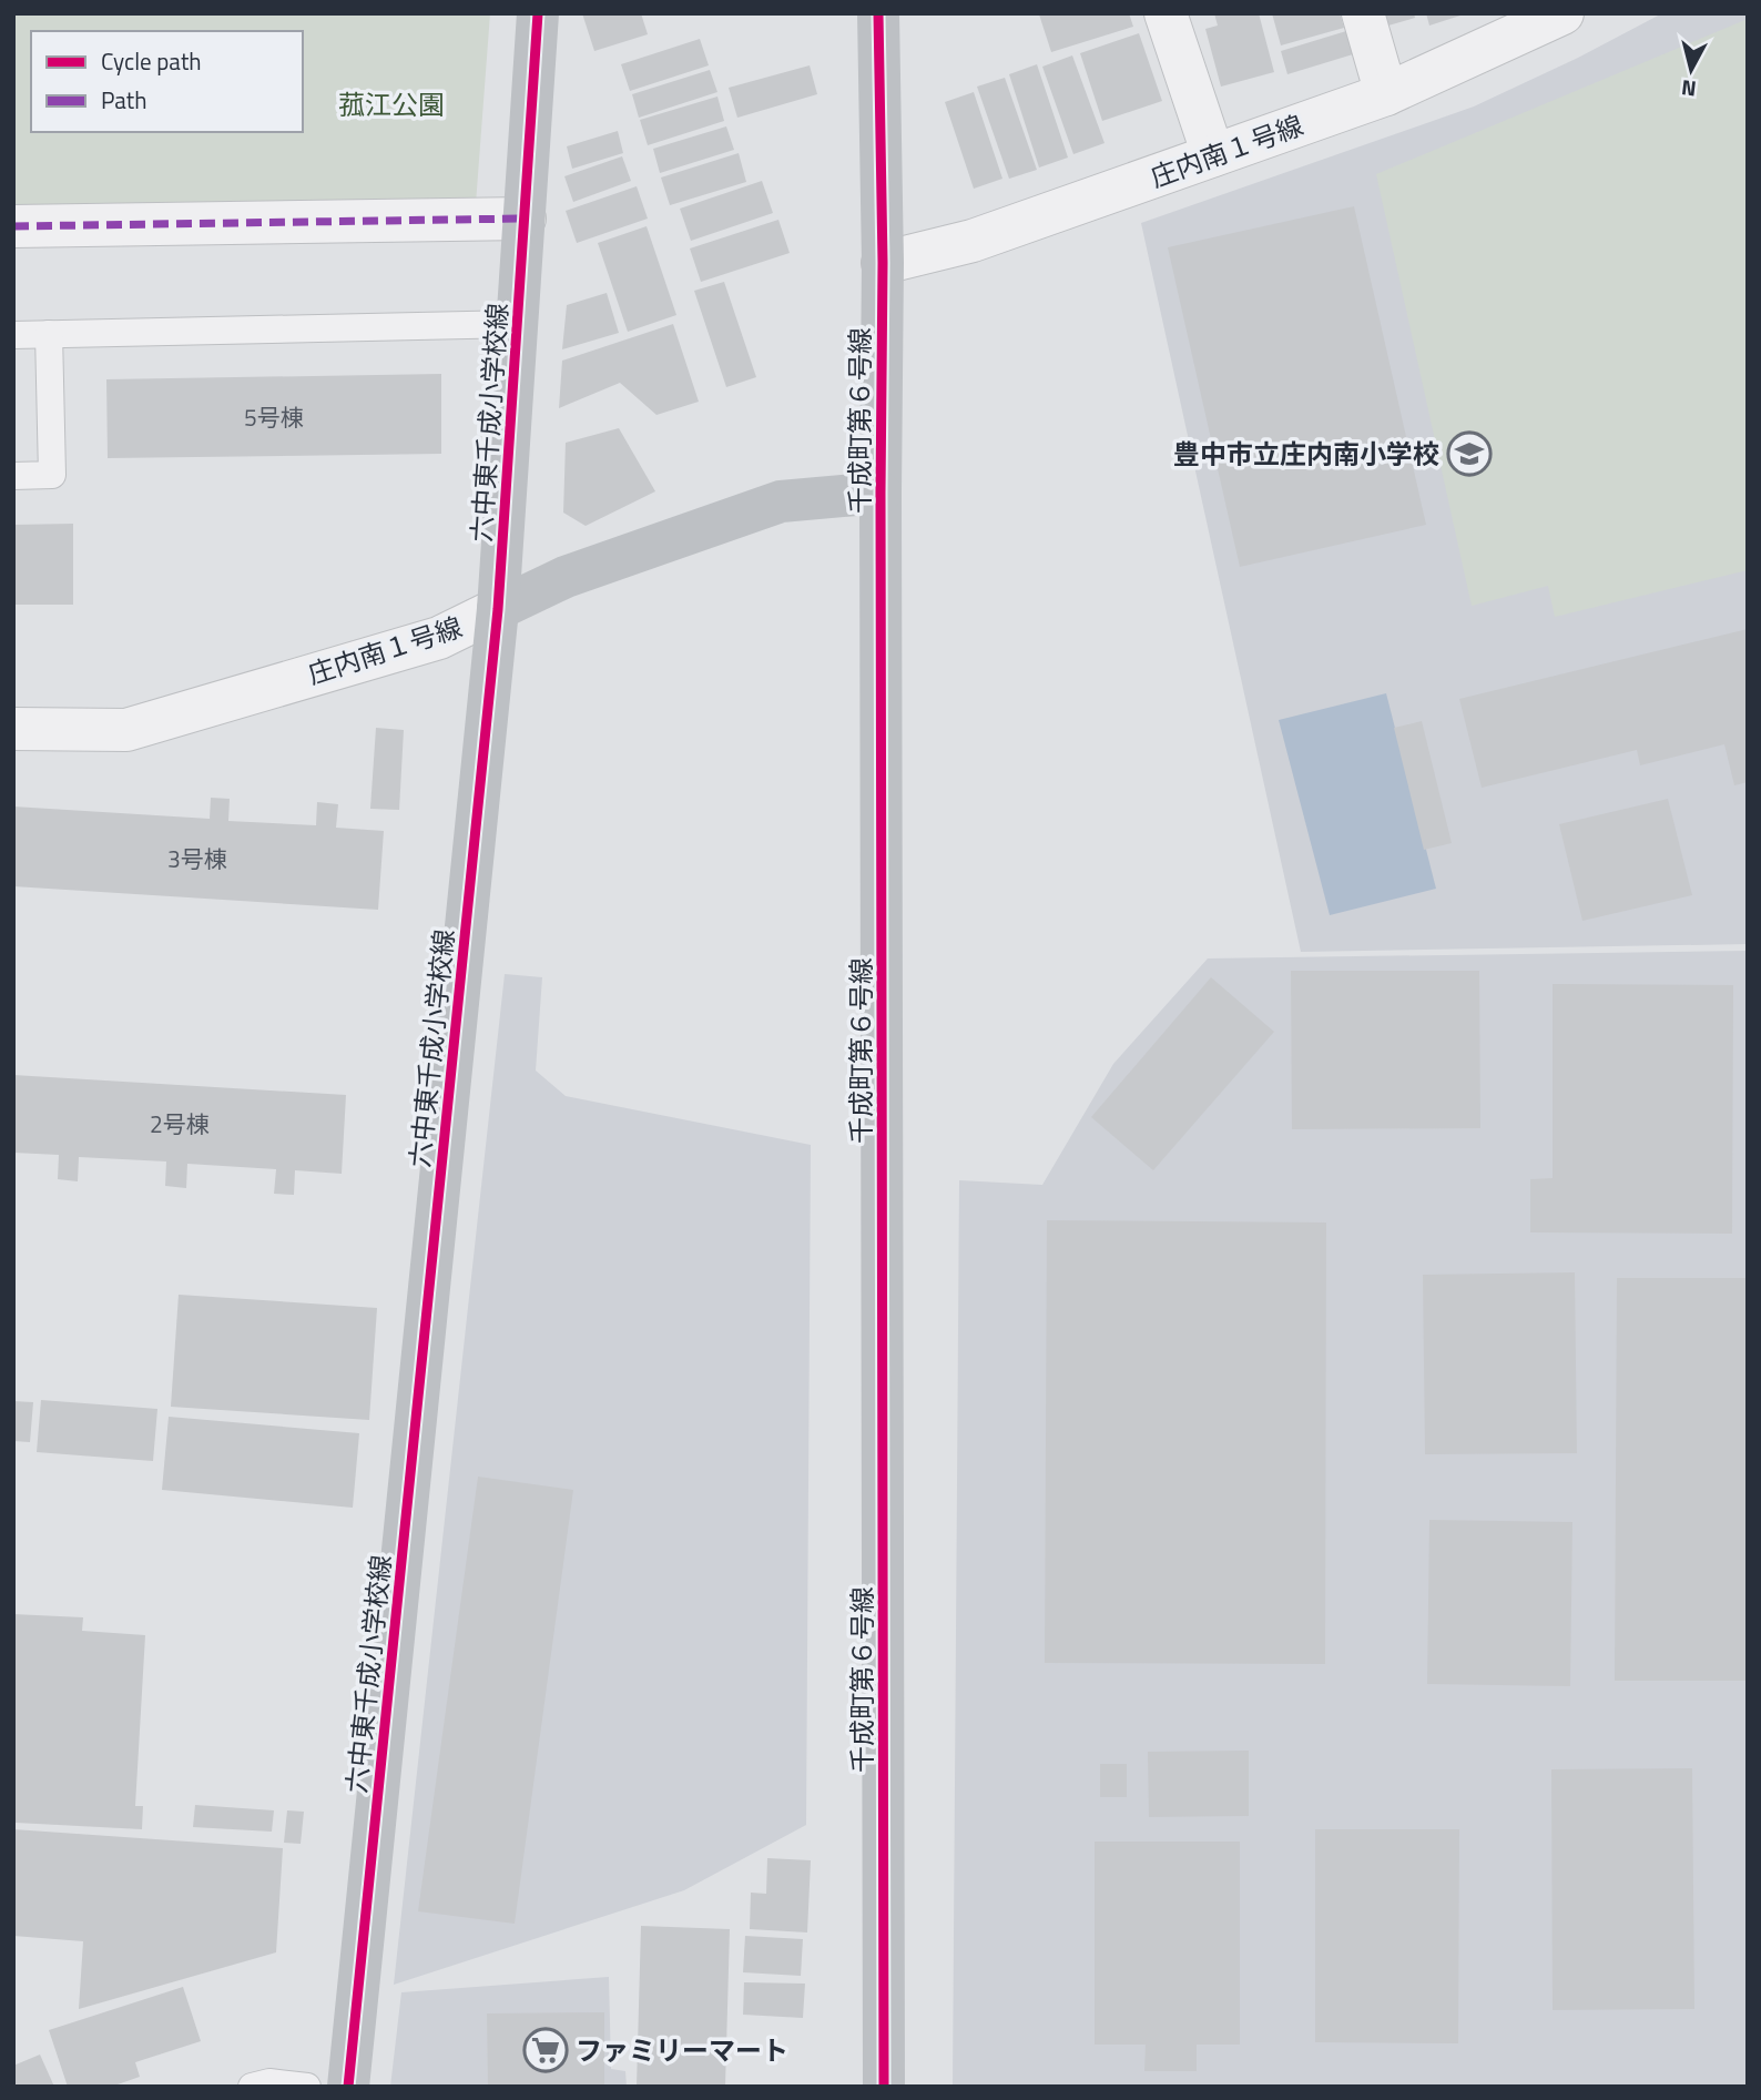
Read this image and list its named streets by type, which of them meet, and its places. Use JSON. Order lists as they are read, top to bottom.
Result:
{
  "streets": {
    "street": ["庄内南１号線", "千成町第６号線", "六中東千成小学校線"]
  },
  "crossings": [
    ["庄内南１号線", "千成町第６号線"],
    ["庄内南１号線", "六中東千成小学校線"]
  ],
  "parks": ["菰江公園"],
  "places": {
    "school or university": ["豊中市立庄内南小学校"],
    "supermarket": ["ファミリーマート"]
  },
  "house_numbers": ["5号棟", "3号棟", "2号棟"],
  "legend": ["Cycle path", "Path"],
  "north": "bottom"
}
